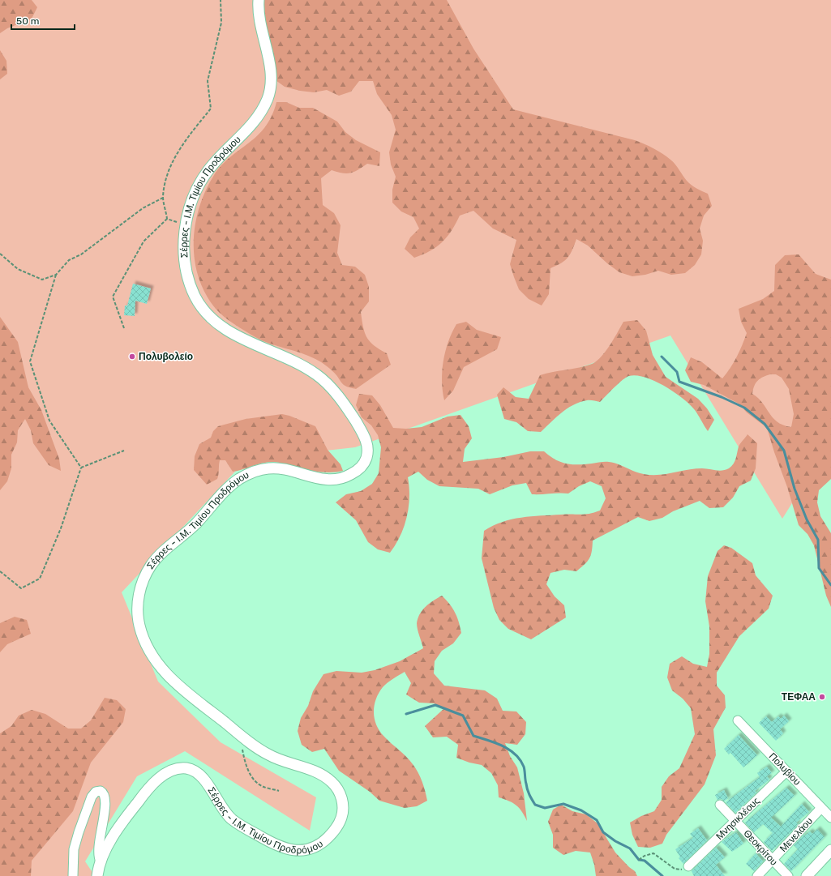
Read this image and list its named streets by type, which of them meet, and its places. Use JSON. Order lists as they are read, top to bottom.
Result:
{
  "streets": {
    "street": [
      "Σέρρες - Ι.Μ. Τιμίου Προδρόμου",
      "Πολυβίου",
      "Μνησικλέους",
      "Μενελάου",
      "Θεοκρίτου"
    ]
  },
  "crossings": [
    ["Πολυβίου", "Μνησικλέους"],
    ["Πολυβίου", "Μενελάου"],
    ["Μνησικλέους", "Θεοκρίτου"],
    ["Μενελάου", "Θεοκρίτου"]
  ],
  "places": ["Πολυβολείο", "ΤΕΦΑΑ"],
  "scale_bar": "50 m"
}
